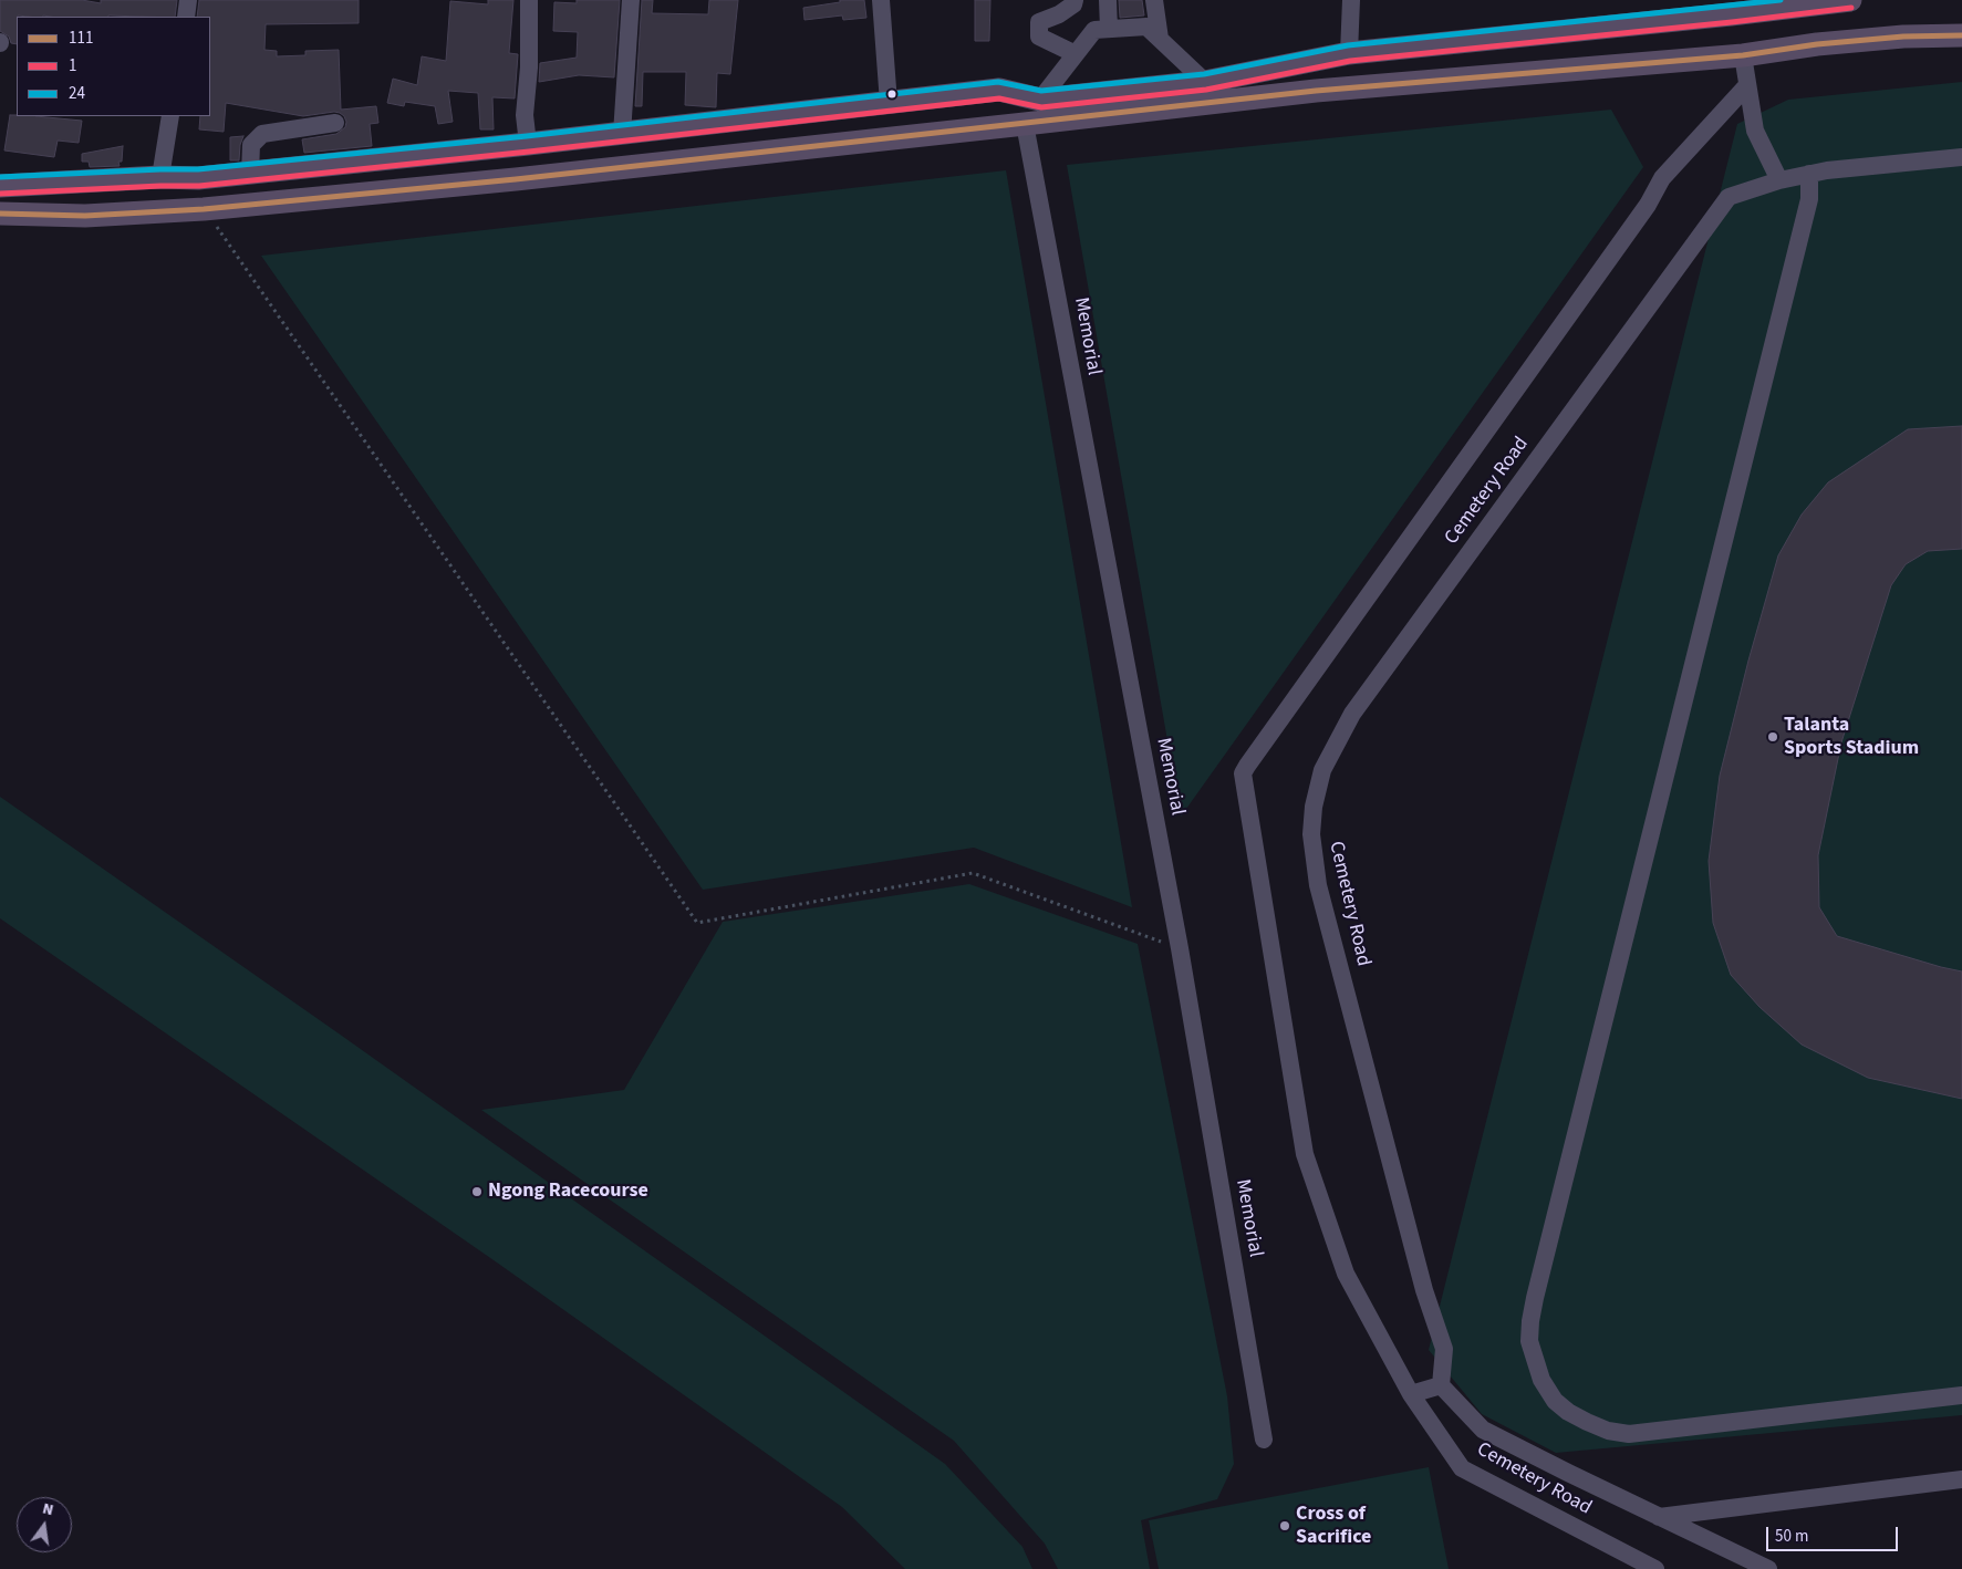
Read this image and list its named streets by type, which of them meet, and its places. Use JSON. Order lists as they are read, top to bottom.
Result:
{
  "streets": {
    "street": ["Memorial", "Cemetery Road"]
  },
  "places": ["Talanta Sports Stadium", "Ngong Racecourse", "Cross of Sacrifice"],
  "lines": ["transit line 24", "transit line 1", "transit line 111"],
  "legend": ["111", "1", "24"],
  "scale_bar": "50 m",
  "north": "top"
}
